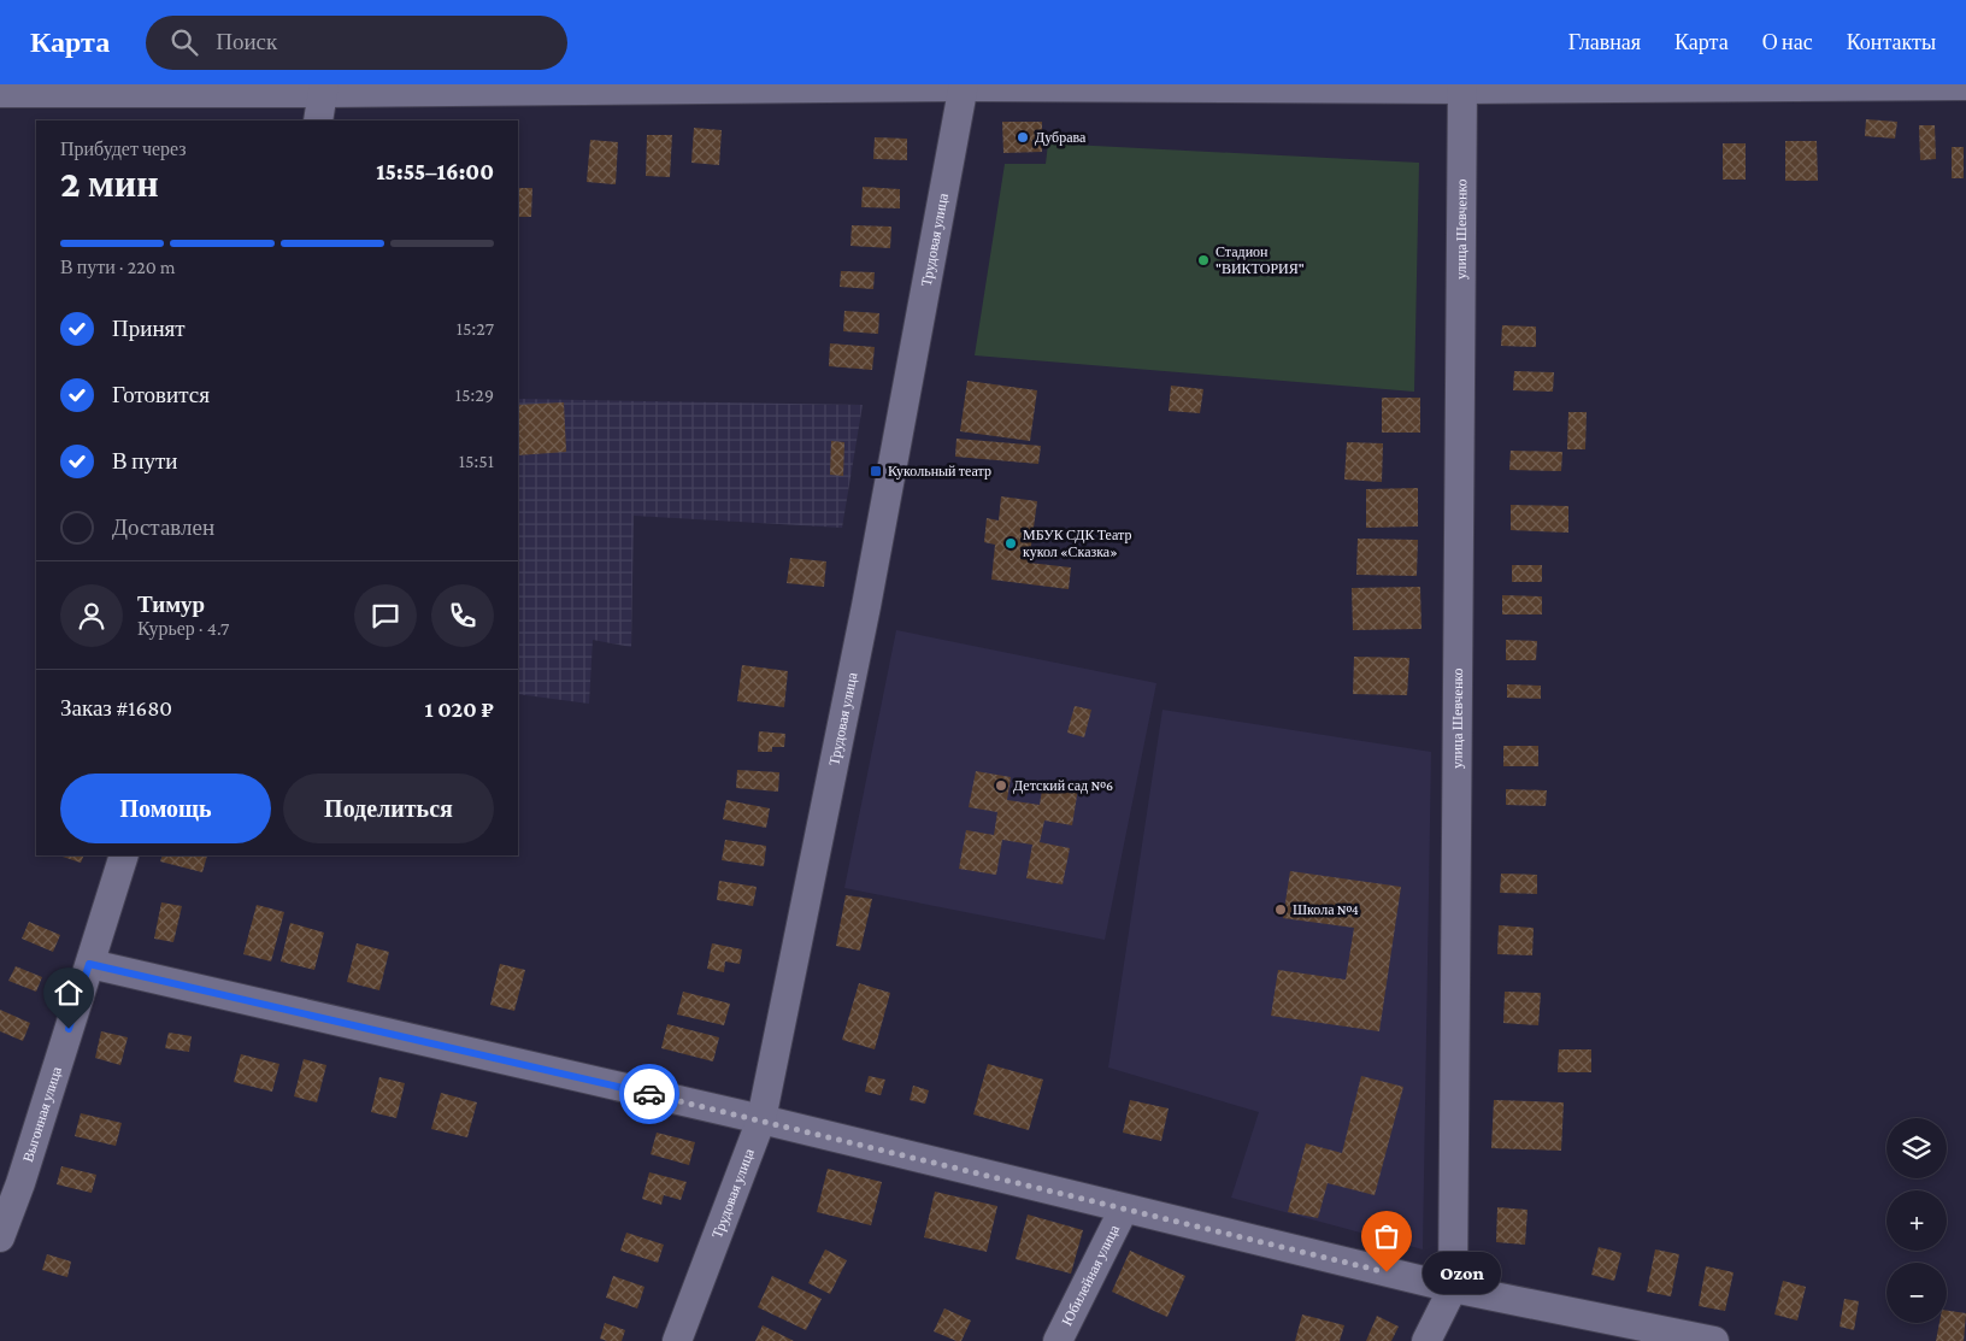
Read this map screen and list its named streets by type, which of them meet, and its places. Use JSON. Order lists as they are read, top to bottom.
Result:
{
  "streets": {
    "street": [
      "улица Шевченко",
      "Трудовая улица",
      "Выгонная улица",
      "Юбилейная улица"
    ]
  },
  "places": {
    "other": [
      "Дубрава",
      "Стадион \"ВИКТОРИЯ\"",
      "МБУК СДК Театр кукол «Сказка»",
      "Детский сад №6",
      "Школа №4",
      "Ozon"
    ],
    "transit": ["Кукольный театр"]
  },
  "page": {
    "header": "Карта",
    "search": "Поиск",
    "nav": [
      "Главная",
      "Карта",
      "О нас",
      "Контакты"
    ],
    "heading": ["2 мин", "Прибудет через", "15:55–16:00"],
    "panel": [
      "Тимур",
      "Курьер · 4.7",
      "Заказ #1680",
      "1 020 ₽"
    ],
    "bar": "В пути · 220 m",
    "list": [
      ["Принят", "15:27"],
      ["Готовится", "15:29"],
      ["В пути", "15:51"],
      "Доставлен"
    ],
    "buttons": ["Помощь", "Поделиться"],
    "map_buttons": ["+", "−"],
    "bubble": "Ozon"
  }
}
